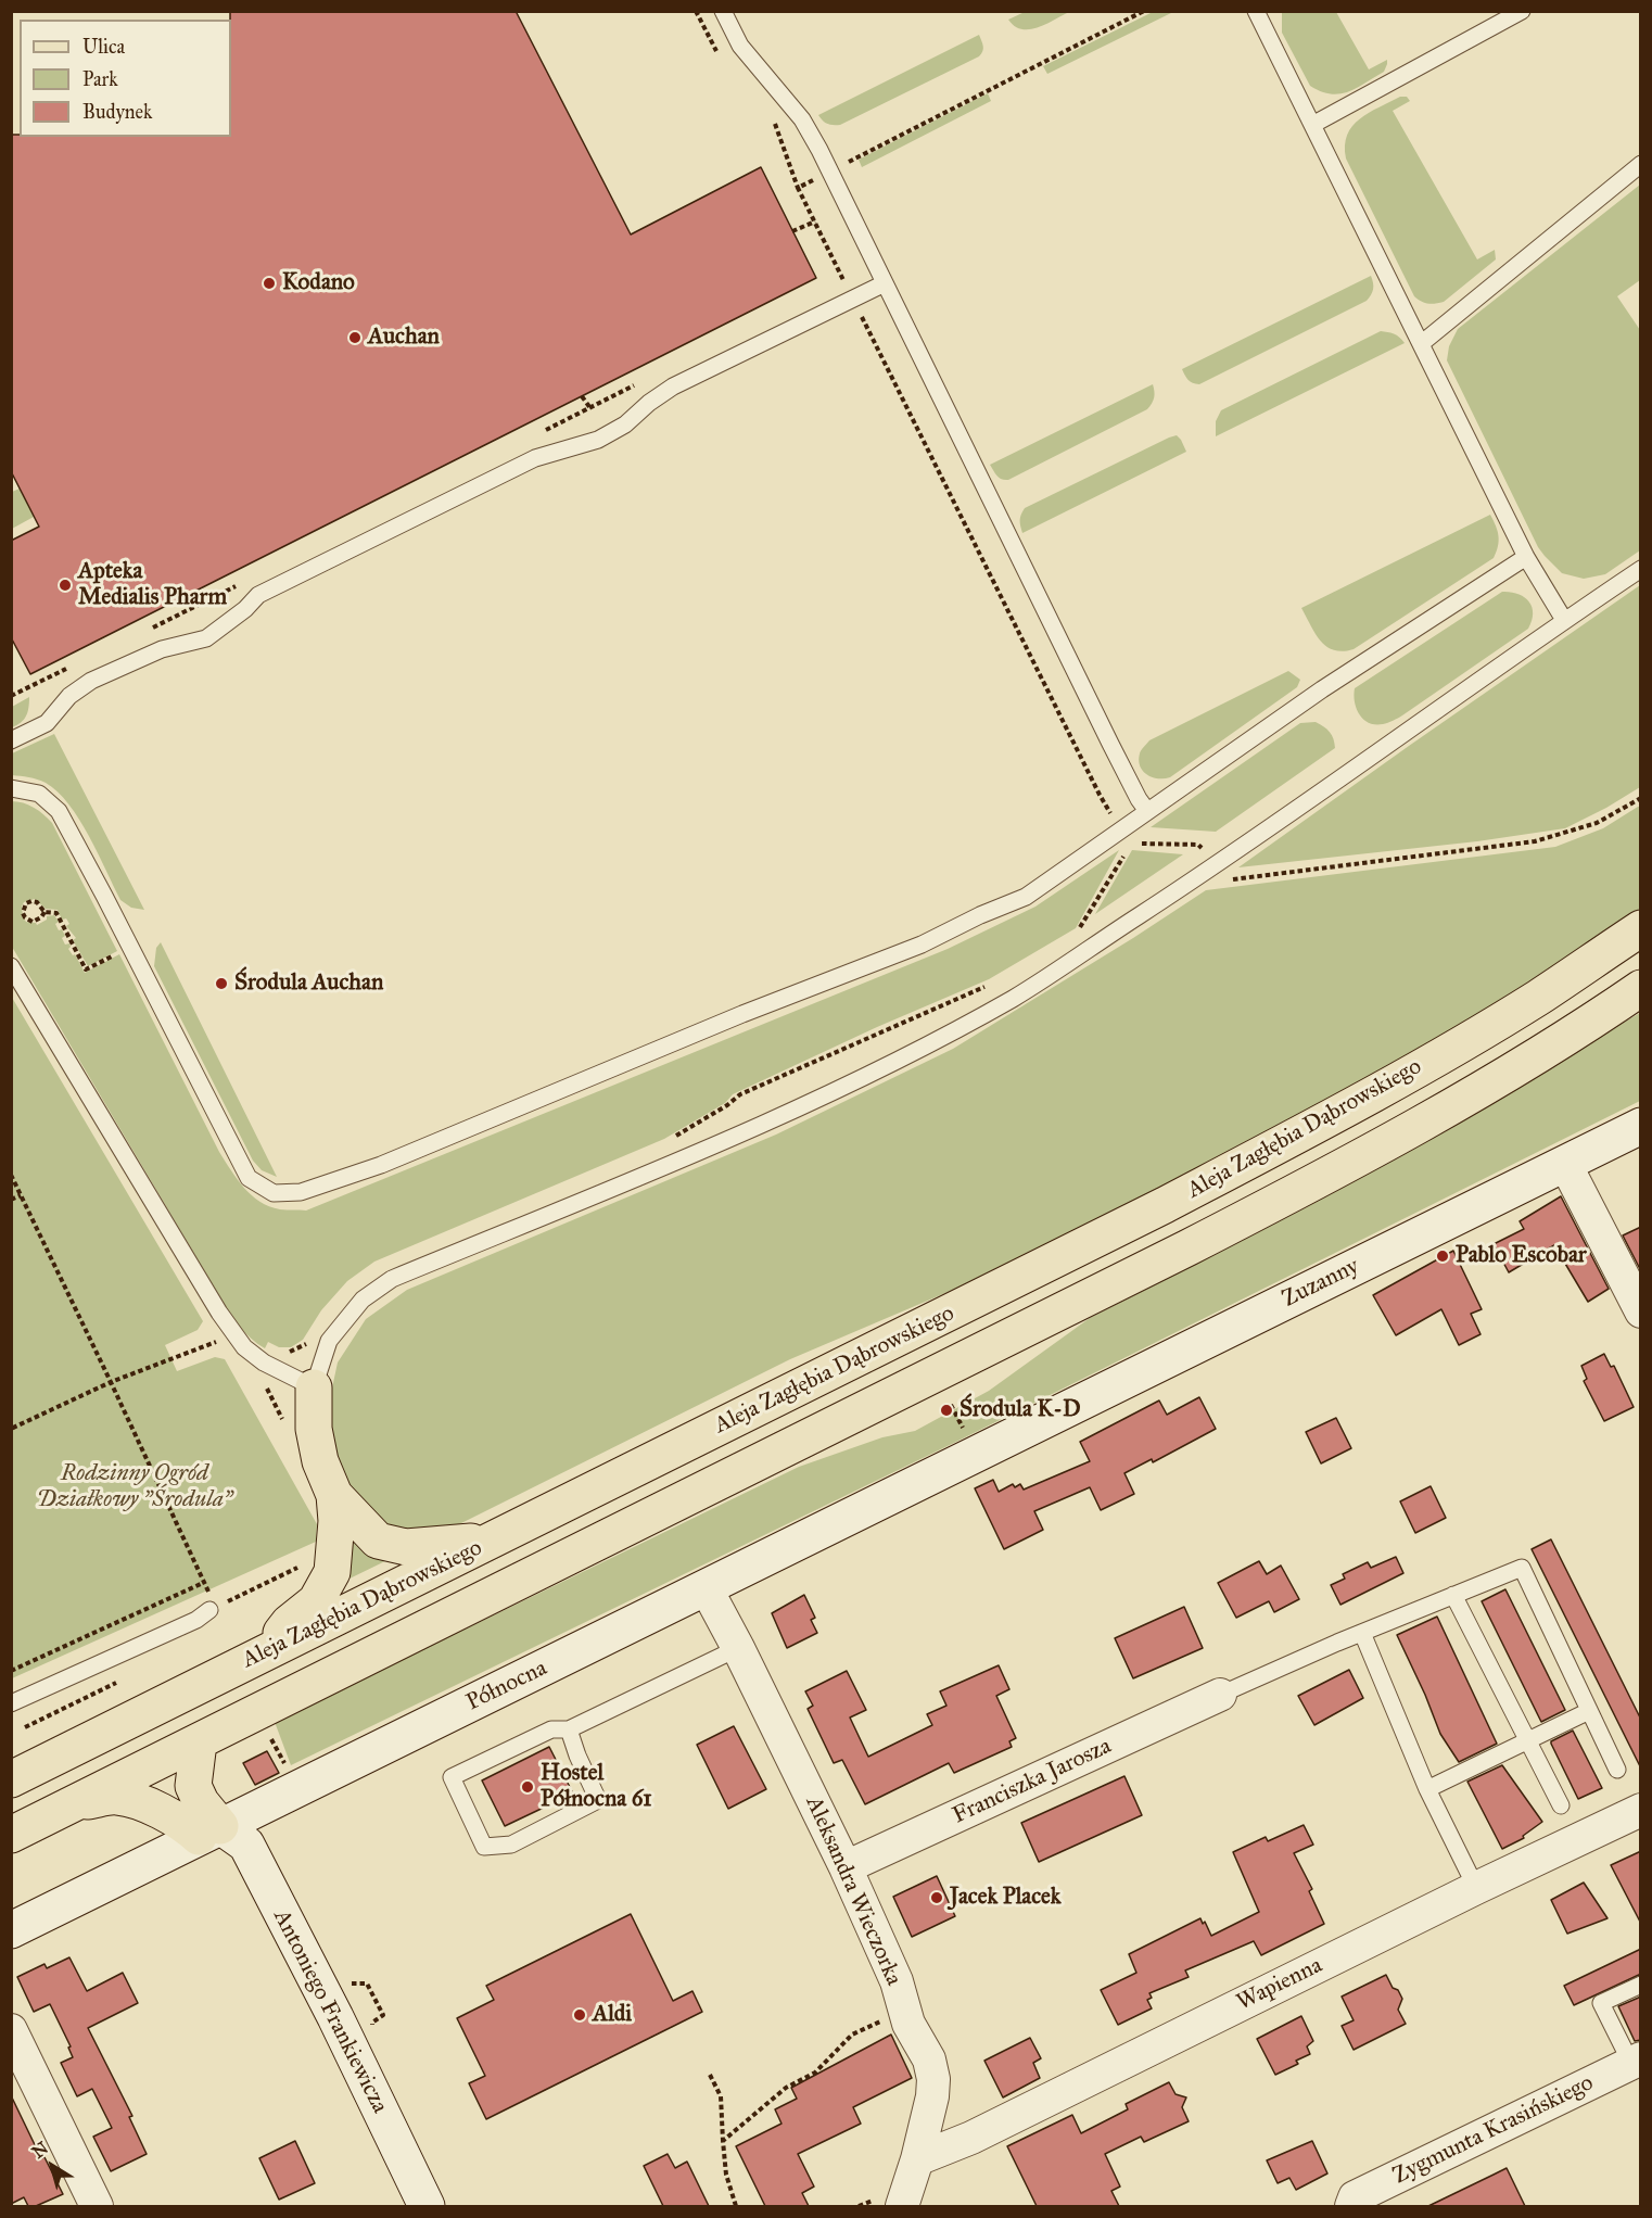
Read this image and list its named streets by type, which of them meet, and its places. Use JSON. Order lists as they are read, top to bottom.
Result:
{
  "streets": {
    "main road": ["Aleja Zagłębia Dąbrowskiego"],
    "street": [
      "Zuzanny",
      "Północna",
      "Franciszka Jarosza",
      "Aleksandra Wieczorka",
      "Wapienna",
      "Antoniego Frankiewicza",
      "Zygmunta Krasińskiego"
    ]
  },
  "crossings": [
    ["Zuzanny", "Północna"],
    ["Północna", "Aleksandra Wieczorka"],
    ["Północna", "Antoniego Frankiewicza"],
    ["Franciszka Jarosza", "Aleksandra Wieczorka"],
    ["Aleksandra Wieczorka", "Wapienna"]
  ],
  "parks": ["Rodzinny Ogród Działkowy \"Środula\""],
  "places": [
    "Kodano",
    "Auchan",
    "Apteka Medialis Pharm",
    "Środula Auchan",
    "Pablo Escobar",
    "Środula K-D",
    "Hostel Północna 61",
    "Jacek Placek",
    "Aldi"
  ],
  "legend": ["Ulica", "Park", "Budynek"],
  "north": "top left"
}
